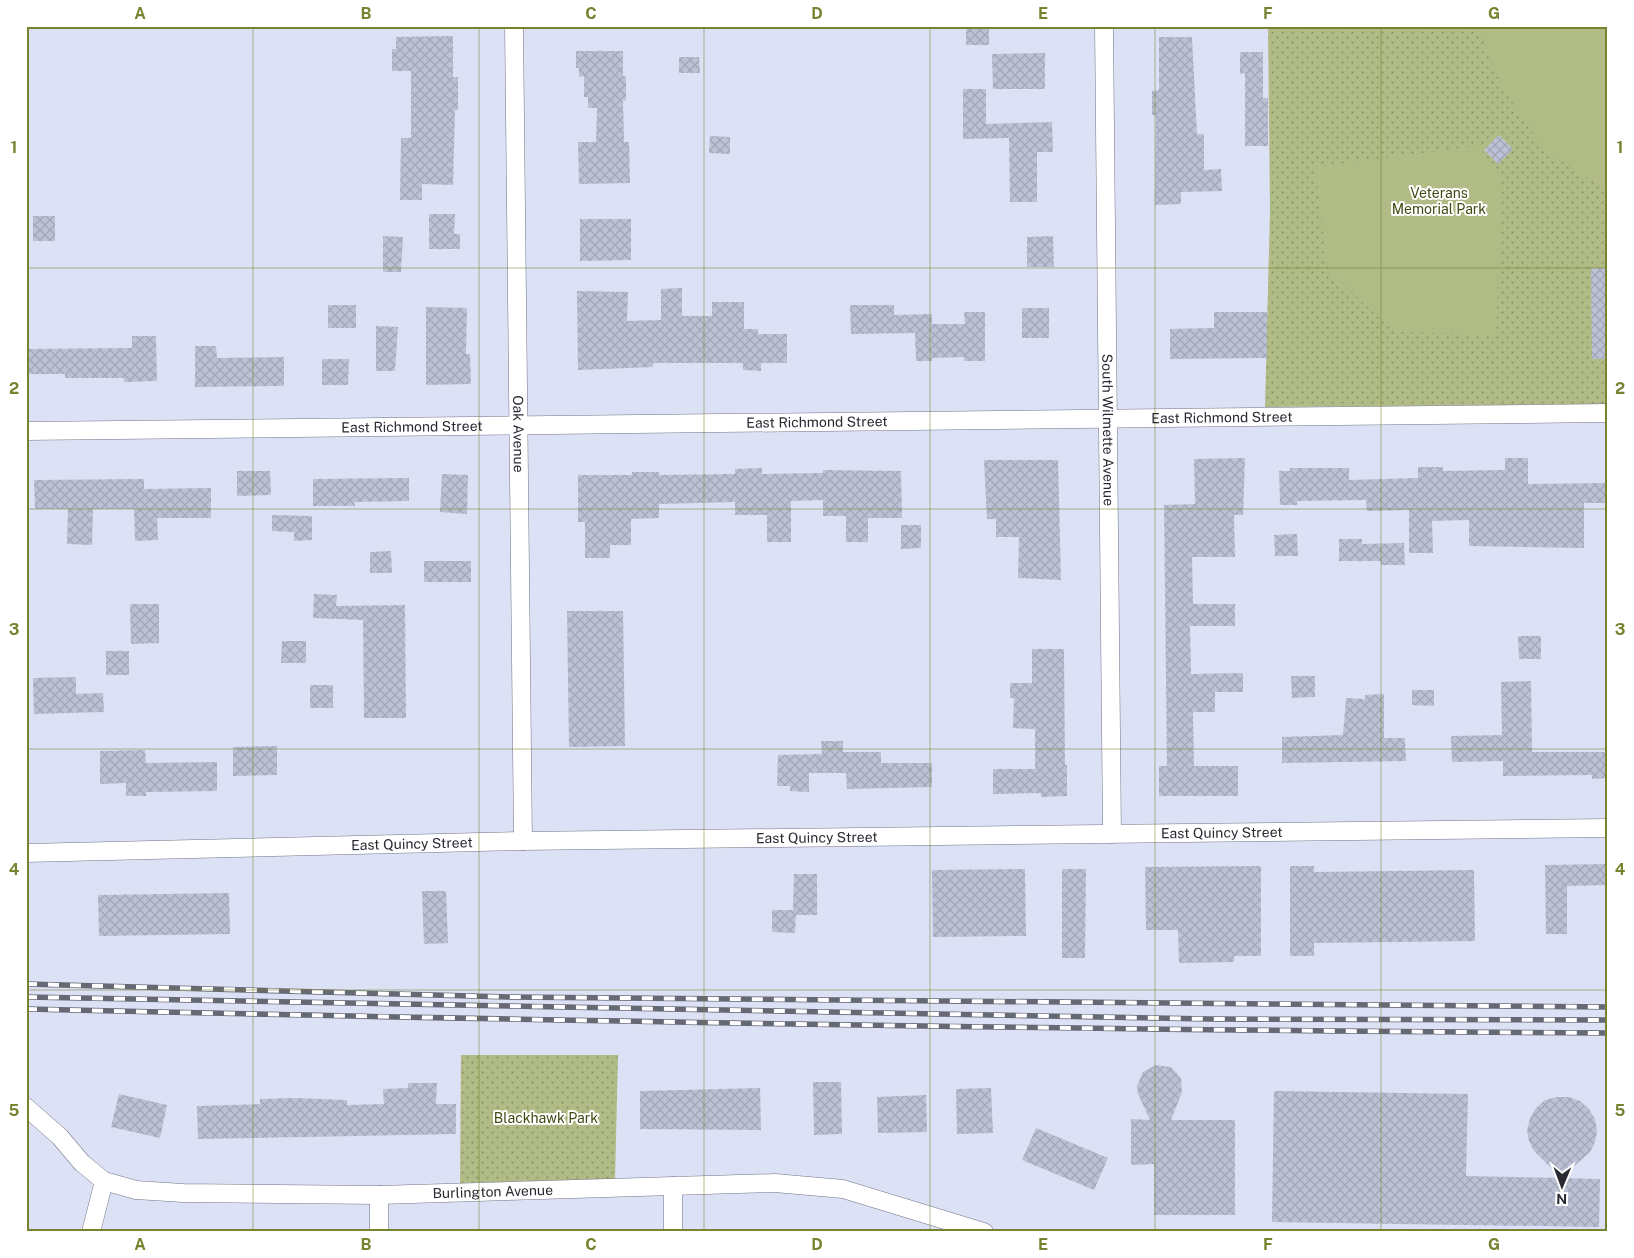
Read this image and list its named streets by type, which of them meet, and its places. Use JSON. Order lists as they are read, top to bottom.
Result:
{
  "streets": {
    "street": [
      "East Richmond Street",
      "South Wilmette Avenue",
      "Oak Avenue",
      "East Quincy Street",
      "Burlington Avenue"
    ]
  },
  "crossings": [
    ["East Richmond Street", "South Wilmette Avenue"],
    ["East Richmond Street", "Oak Avenue"],
    ["South Wilmette Avenue", "East Quincy Street"],
    ["Oak Avenue", "East Quincy Street"]
  ],
  "parks": ["Veterans Memorial Park", "Blackhawk Park"],
  "north": "bottom",
  "grid": {
    "columns": [
      "A",
      "B",
      "C",
      "D",
      "E",
      "F",
      "G"
    ],
    "rows": [
      "1",
      "2",
      "3",
      "4",
      "5"
    ]
  }
}
